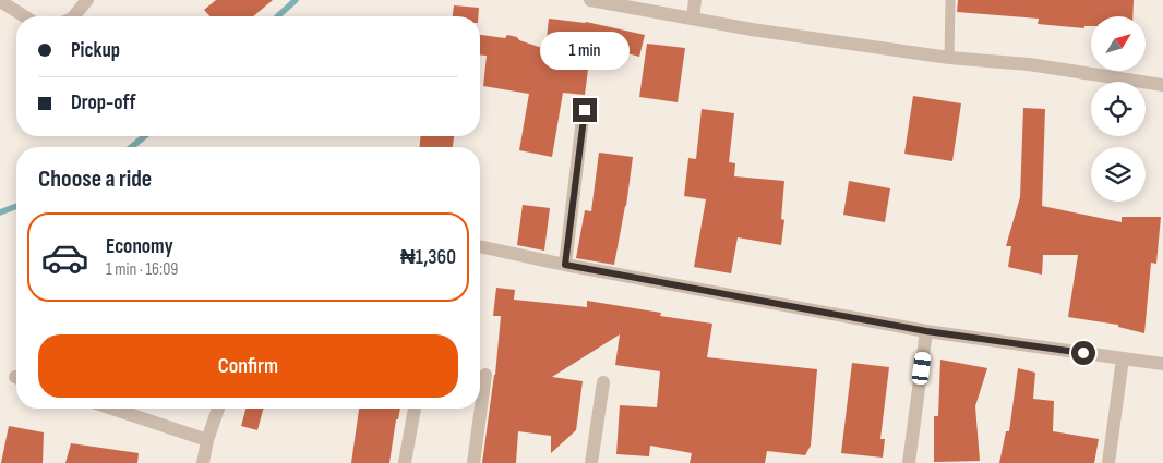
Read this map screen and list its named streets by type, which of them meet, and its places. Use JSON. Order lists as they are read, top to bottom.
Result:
{
  "north": "top right",
  "page": {
    "banner": ["Pickup", "Drop-off"],
    "bubble": "1 min",
    "heading": "Choose a ride",
    "list": [
      {
        "name": "Economy",
        "note": "1 min · 16:09",
        "value": "₦1,360"
      }
    ],
    "buttons": "Confirm"
  }
}
